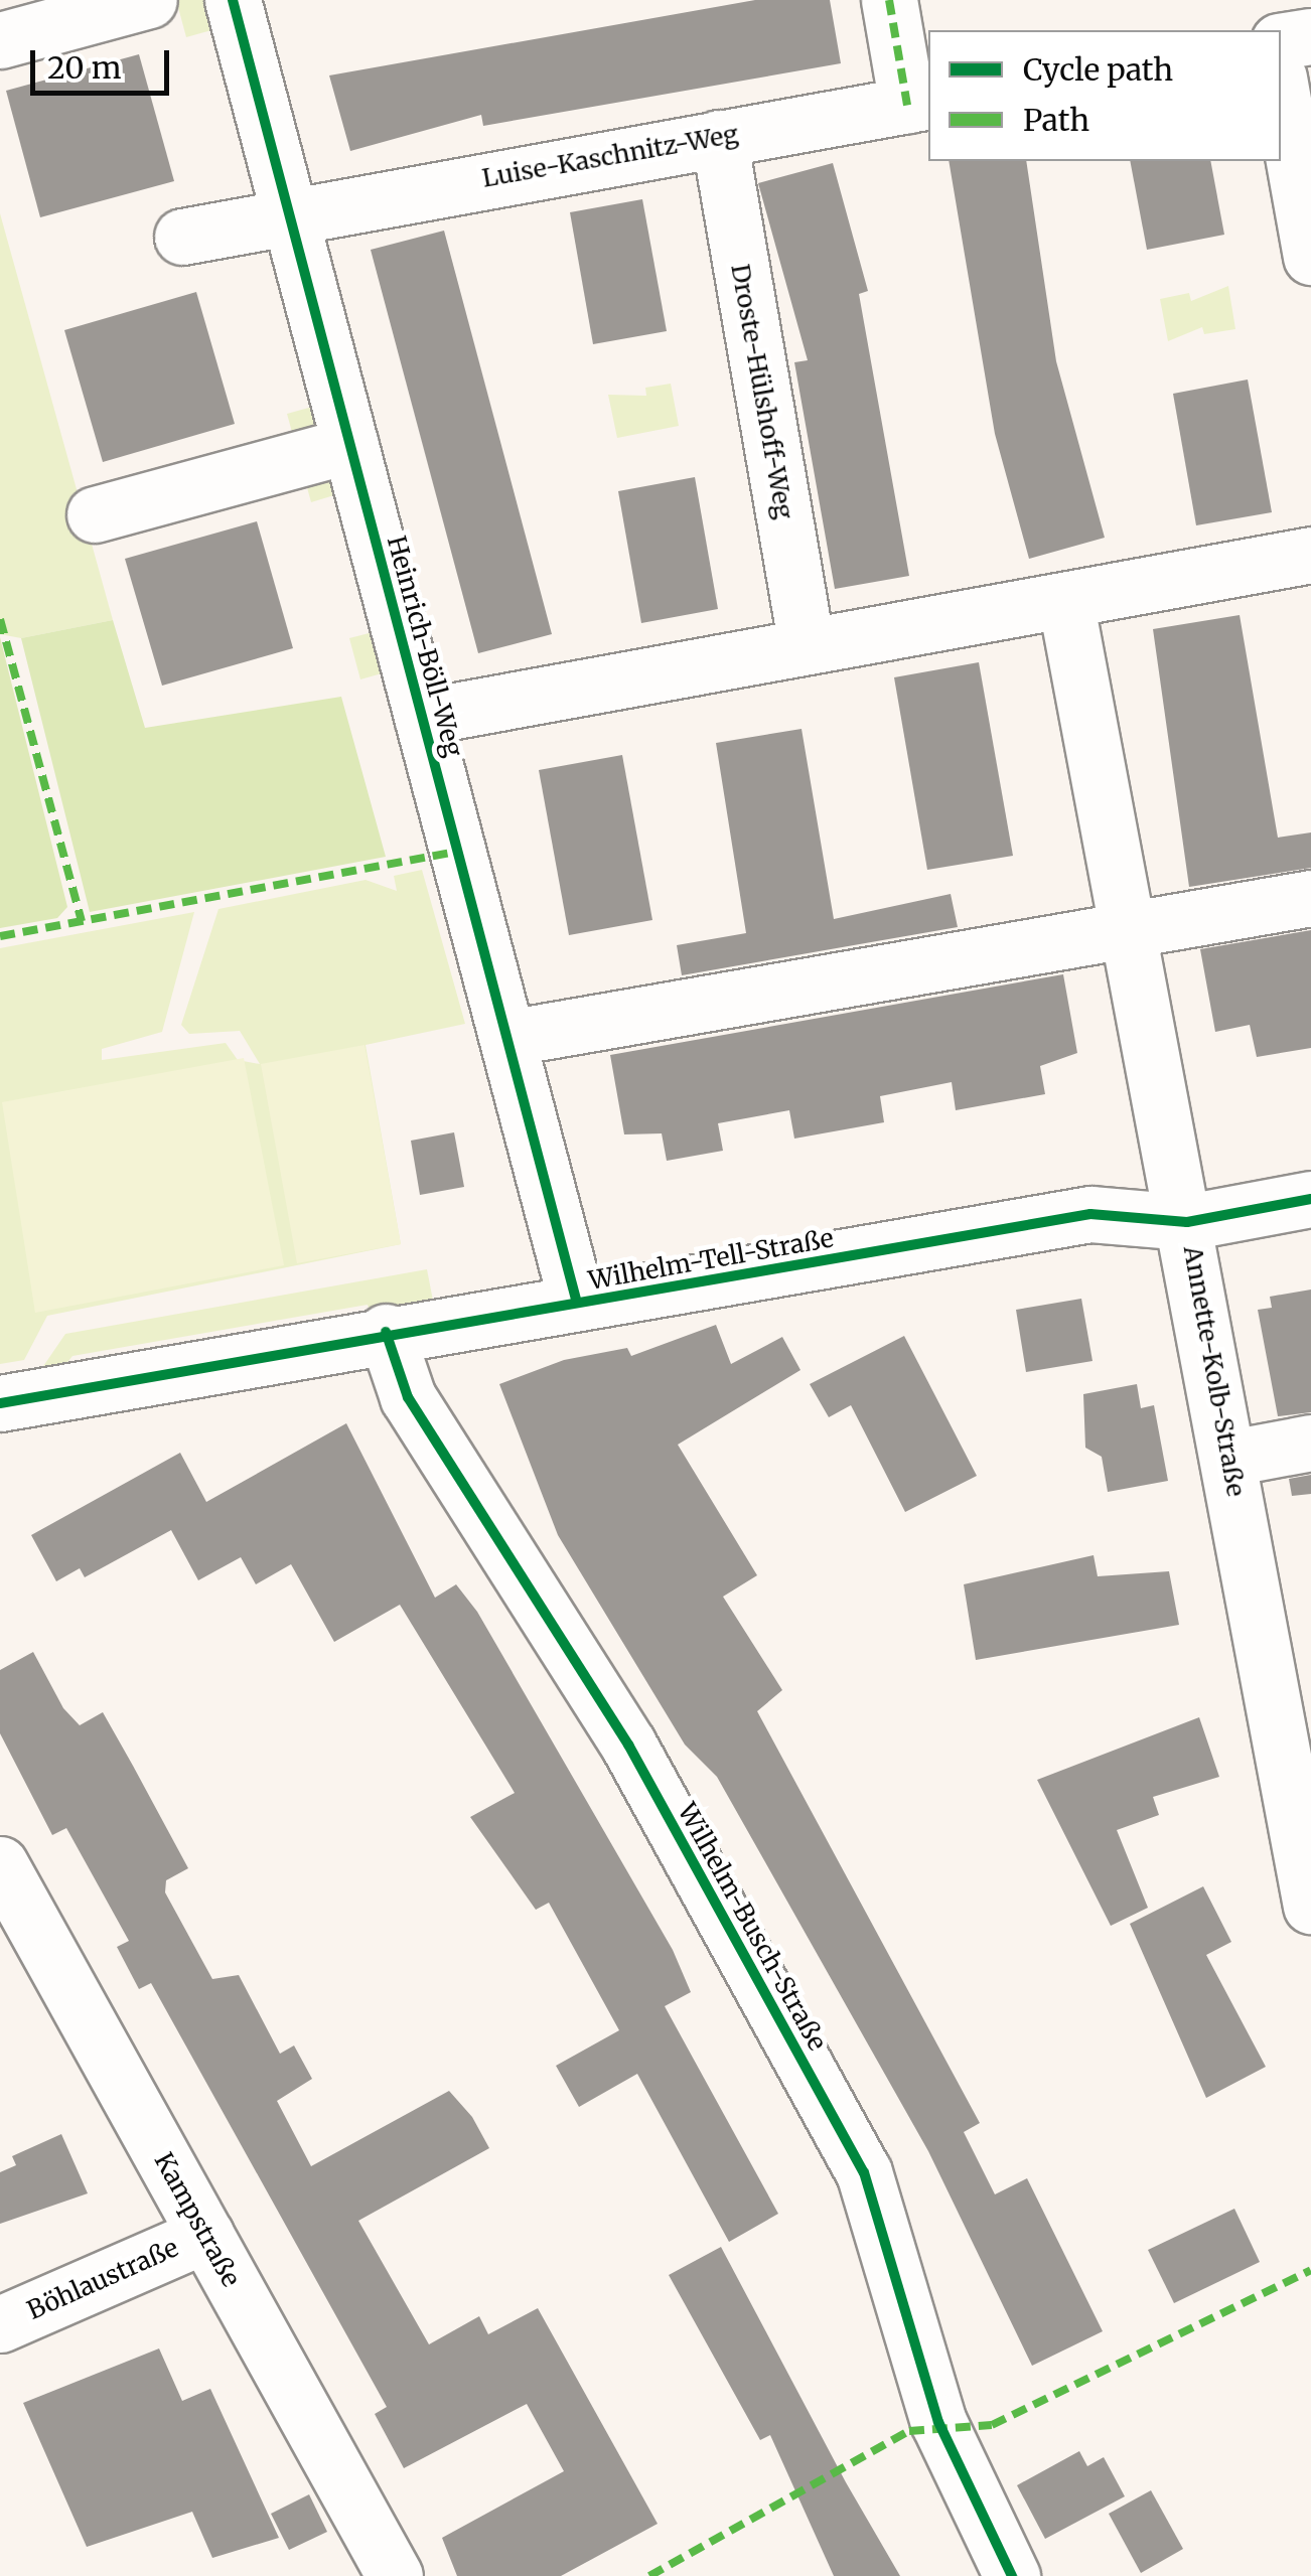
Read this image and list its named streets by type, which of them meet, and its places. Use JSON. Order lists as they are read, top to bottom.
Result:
{
  "streets": {
    "street": [
      "Luise-Kaschnitz-Weg",
      "Droste-Hülshoff-Weg",
      "Heinrich-Böll-Weg",
      "Wilhelm-Tell-Straße",
      "Annette-Kolb-Straße",
      "Wilhelm-Busch-Straße",
      "Kampstraße",
      "Böhlaustraße"
    ]
  },
  "crossings": [
    ["Luise-Kaschnitz-Weg", "Droste-Hülshoff-Weg"],
    ["Luise-Kaschnitz-Weg", "Heinrich-Böll-Weg"],
    ["Heinrich-Böll-Weg", "Wilhelm-Tell-Straße"],
    ["Wilhelm-Tell-Straße", "Annette-Kolb-Straße"],
    ["Wilhelm-Tell-Straße", "Wilhelm-Busch-Straße"],
    ["Kampstraße", "Böhlaustraße"]
  ],
  "legend": ["Cycle path", "Path"],
  "scale_bar": "20 m"
}
